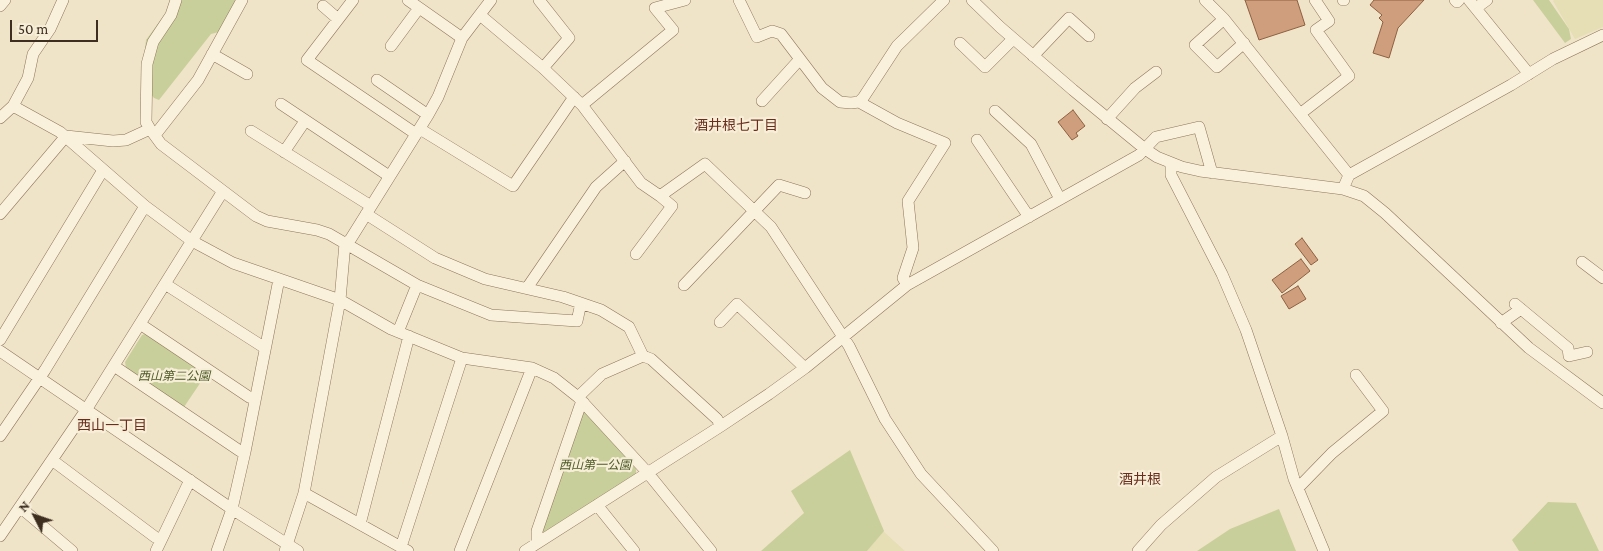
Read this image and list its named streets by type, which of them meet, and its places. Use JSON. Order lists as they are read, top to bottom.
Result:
{
  "districts": ["酒井根七丁目", "西山一丁目", "酒井根"],
  "parks": ["西山第二公園", "西山第一公園"],
  "scale_bar": "50 m",
  "north": "top left"
}
